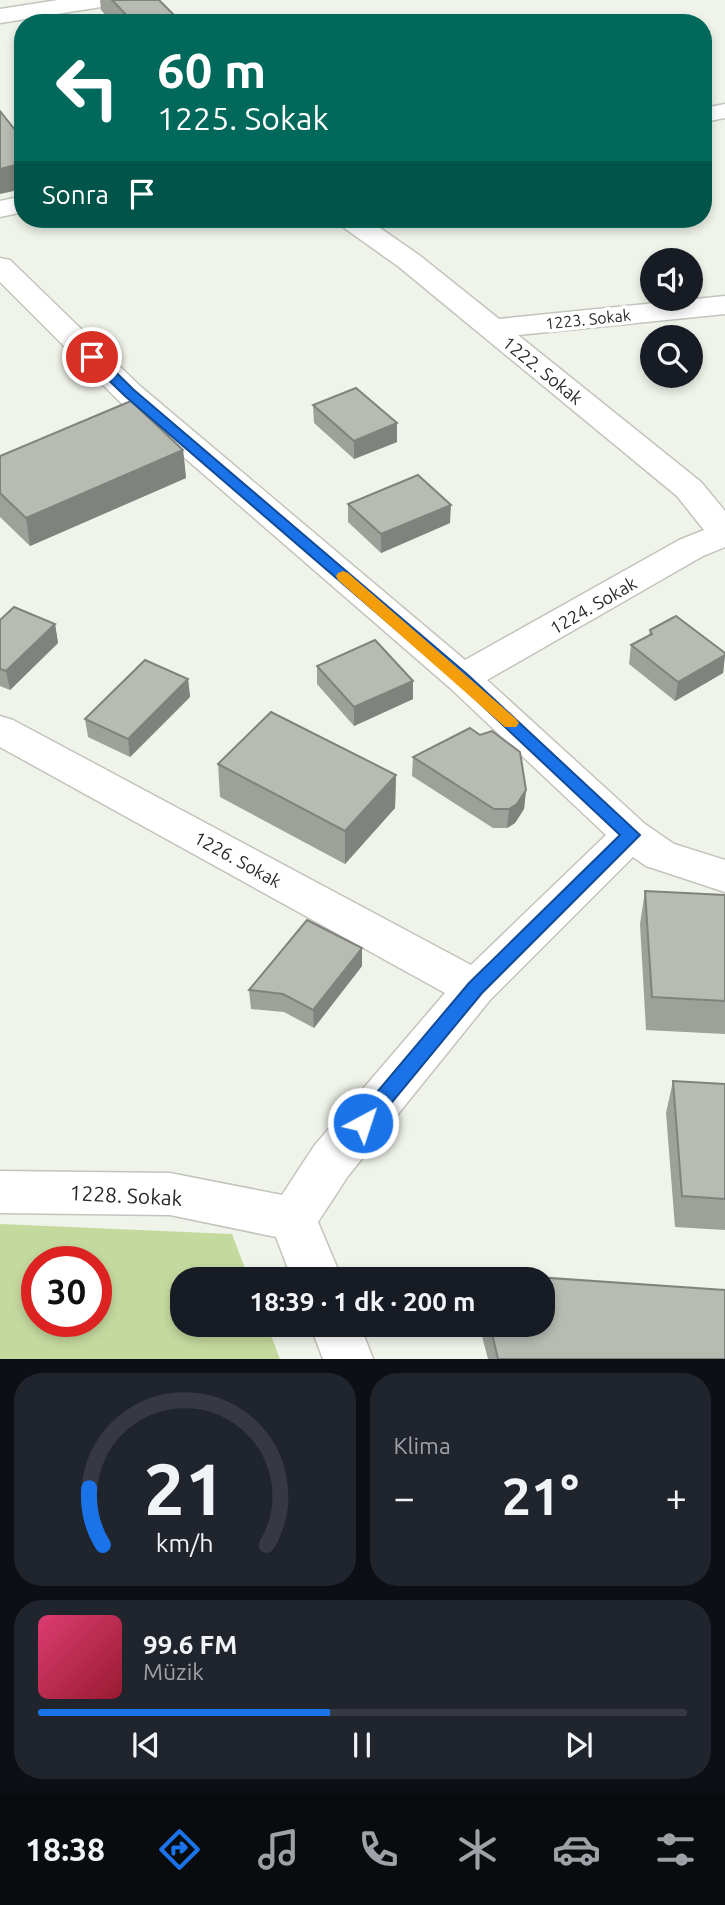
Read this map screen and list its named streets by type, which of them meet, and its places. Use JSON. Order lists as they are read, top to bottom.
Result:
{
  "streets": {
    "street": [
      "1223. Sokak",
      "1222. Sokak",
      "1224. Sokak",
      "1226. Sokak",
      "1228. Sokak"
    ]
  },
  "crossings": [
    ["1223. Sokak", "1222. Sokak"],
    ["1222. Sokak", "1224. Sokak"]
  ],
  "page": {
    "turn": ["60 m", "1225. Sokak"],
    "then": "Sonra",
    "limit": "30",
    "trip": "18:39 · 1 dk · 200 m",
    "tile": "Klima",
    "heat": ["−", "21°", "+"],
    "song": ["99.6 FM", "Müzik"],
    "tabs": "18:38",
    "gauge": ["21", "km/h"]
  }
}
